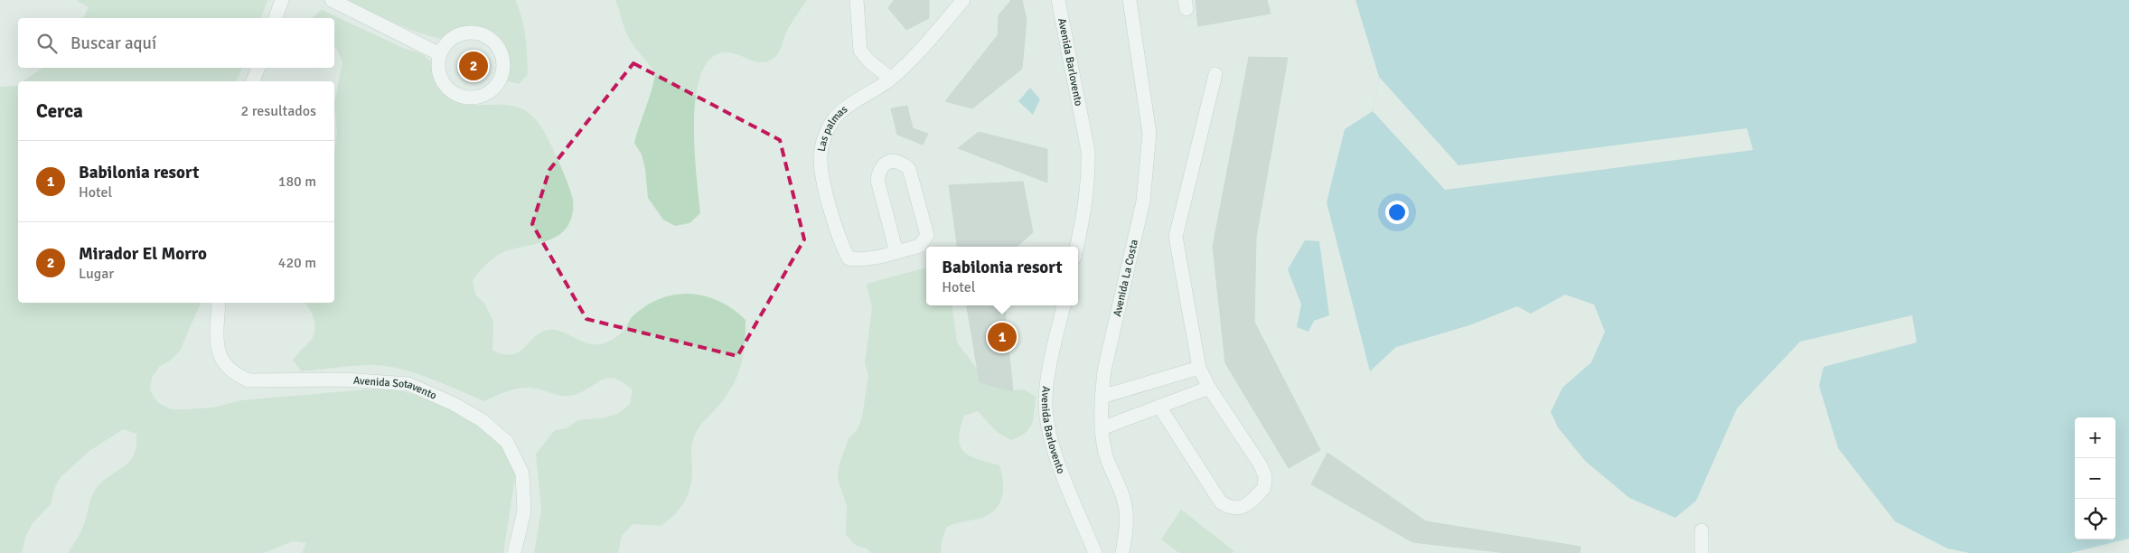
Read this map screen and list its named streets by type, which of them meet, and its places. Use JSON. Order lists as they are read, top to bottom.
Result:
{
  "streets": {
    "street": [
      "Avenida Barlovento",
      "Las palmas",
      "Avenida La Costa",
      "Avenida Sotavento"
    ]
  },
  "page": {
    "search": "Buscar aquí",
    "pins": ["2", "1"],
    "heading": ["Cerca", "2 resultados"],
    "list": [
      {
        "mark": "1",
        "name": "Babilonia resort",
        "note": "Hotel",
        "value": "180 m"
      },
      {
        "mark": "2",
        "name": "Mirador El Morro",
        "note": "Lugar",
        "value": "420 m"
      }
    ],
    "popup": ["Babilonia resort", "Hotel"],
    "map_buttons": ["+", "−"]
  }
}
